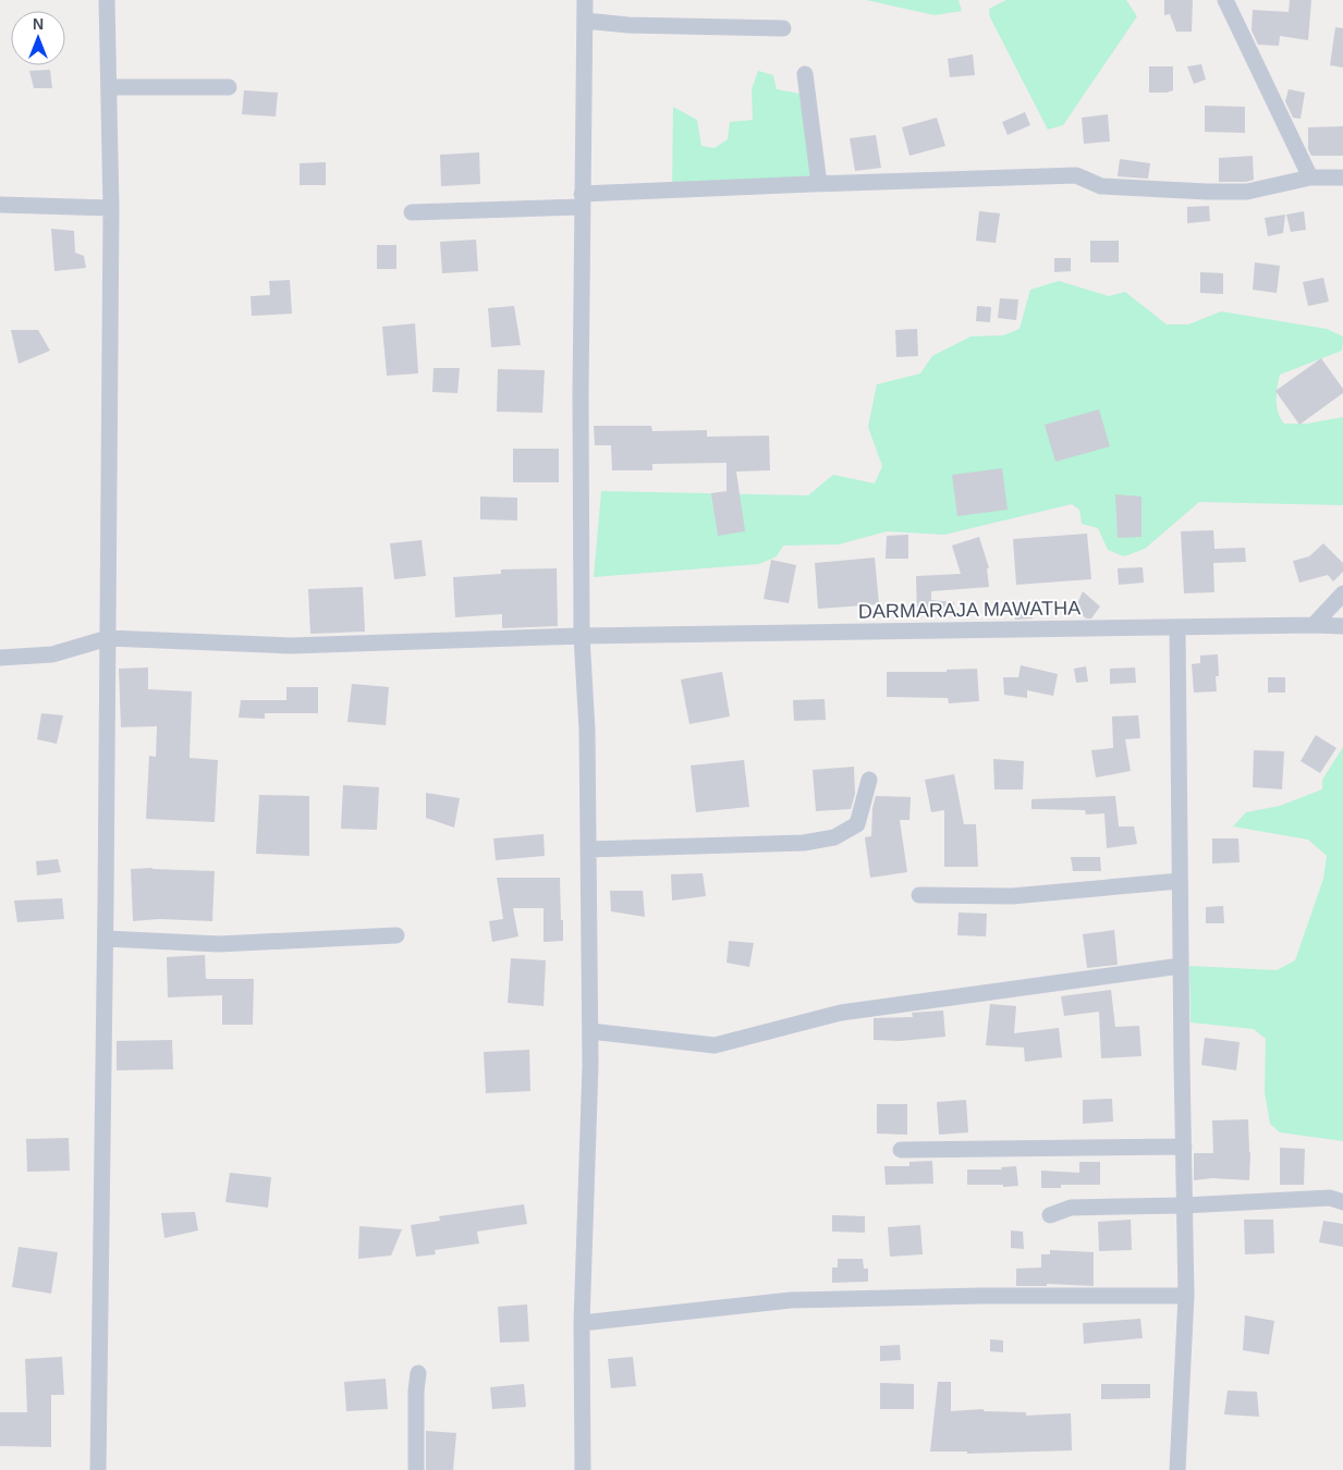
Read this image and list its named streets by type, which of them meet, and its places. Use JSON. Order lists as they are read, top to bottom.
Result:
{
  "streets": {
    "street": ["DARMARAJA MAWATHA"]
  },
  "north": "top"
}
